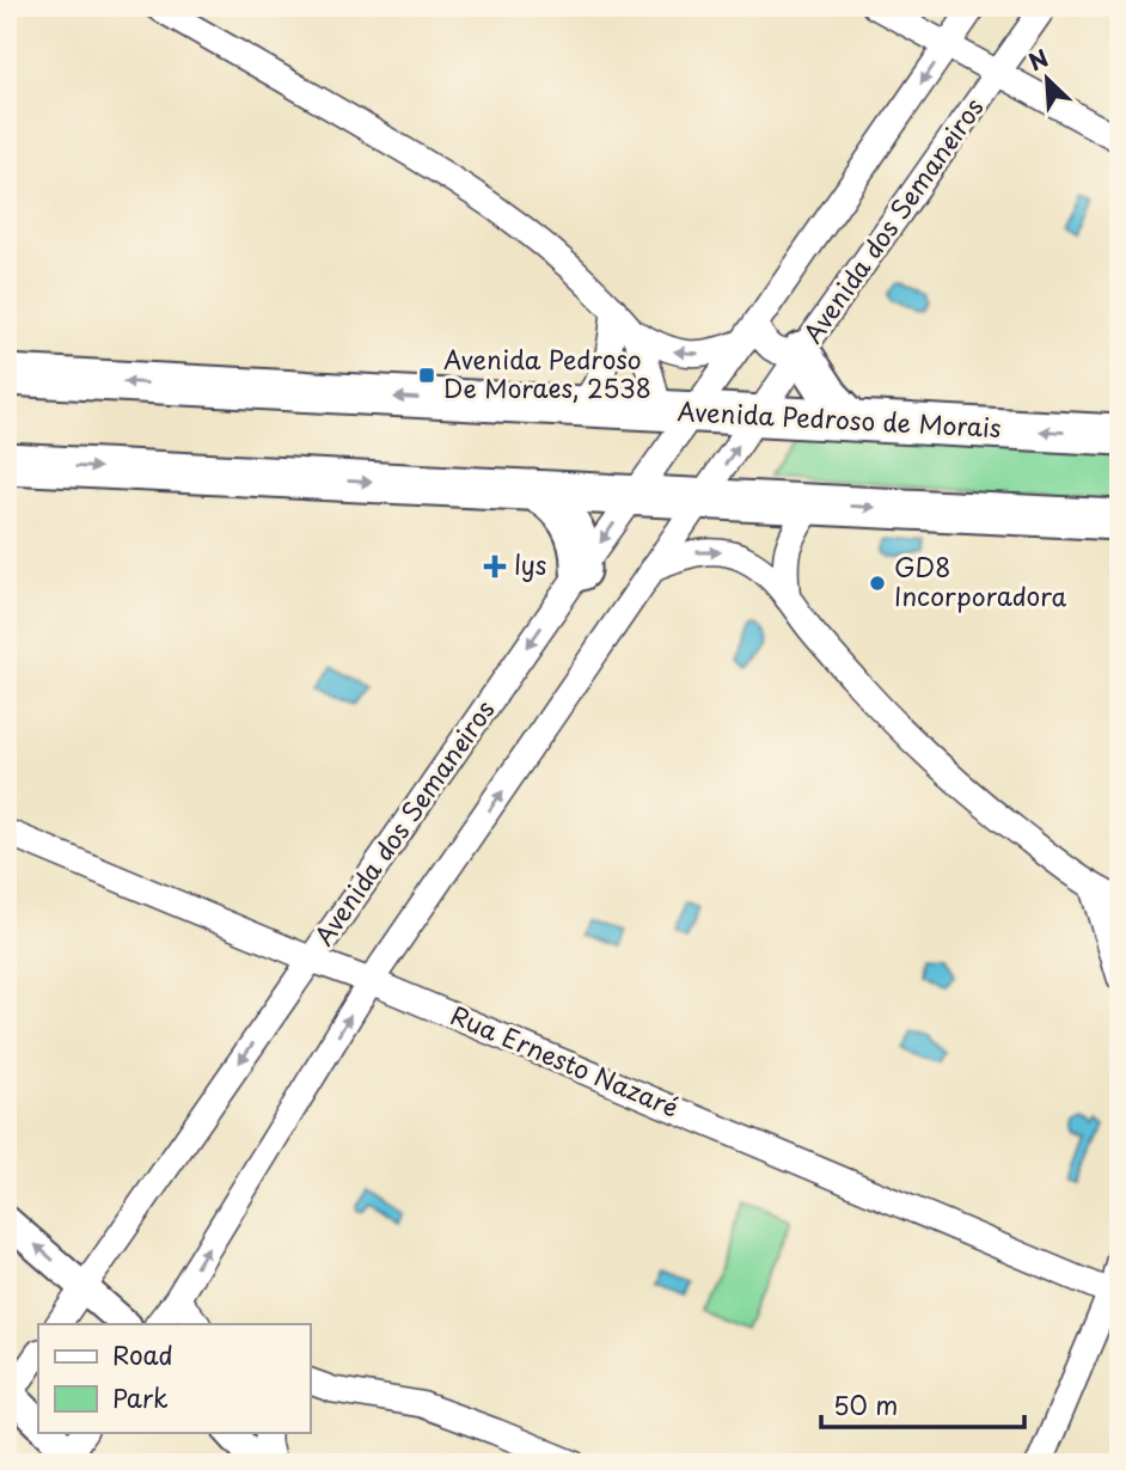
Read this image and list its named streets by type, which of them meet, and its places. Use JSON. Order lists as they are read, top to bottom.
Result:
{
  "streets": {
    "highway": ["Avenida Pedroso de Morais"],
    "street": ["Avenida dos Semaneiros", "Rua Ernesto Nazaré"]
  },
  "crossings": [
    ["Avenida dos Semaneiros", "Avenida Pedroso de Morais"],
    ["Avenida dos Semaneiros", "Rua Ernesto Nazaré"]
  ],
  "places": {
    "transit": ["Avenida Pedroso De Moraes, 2538"],
    "health": ["lys"],
    "other": ["GD8 Incorporadora"]
  },
  "legend": ["Road", "Park"],
  "scale_bar": "50 m",
  "north": "top left"
}
